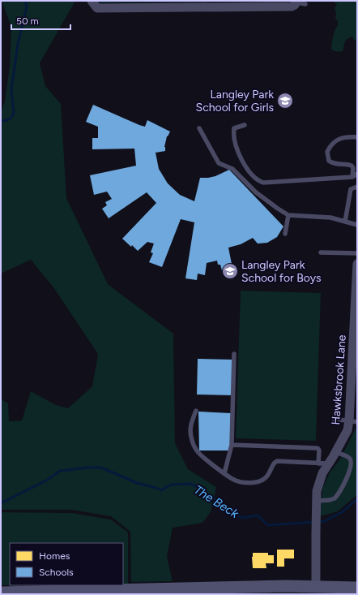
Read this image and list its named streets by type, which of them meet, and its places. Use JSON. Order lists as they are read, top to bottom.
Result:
{
  "streets": {
    "street": ["Hawksbrook Lane"]
  },
  "water": ["The Beck"],
  "places": {
    "school or university": ["Langley Park School for Girls", "Langley Park School for Boys"]
  },
  "legend": ["Homes", "Schools"],
  "scale_bar": "50 m"
}
